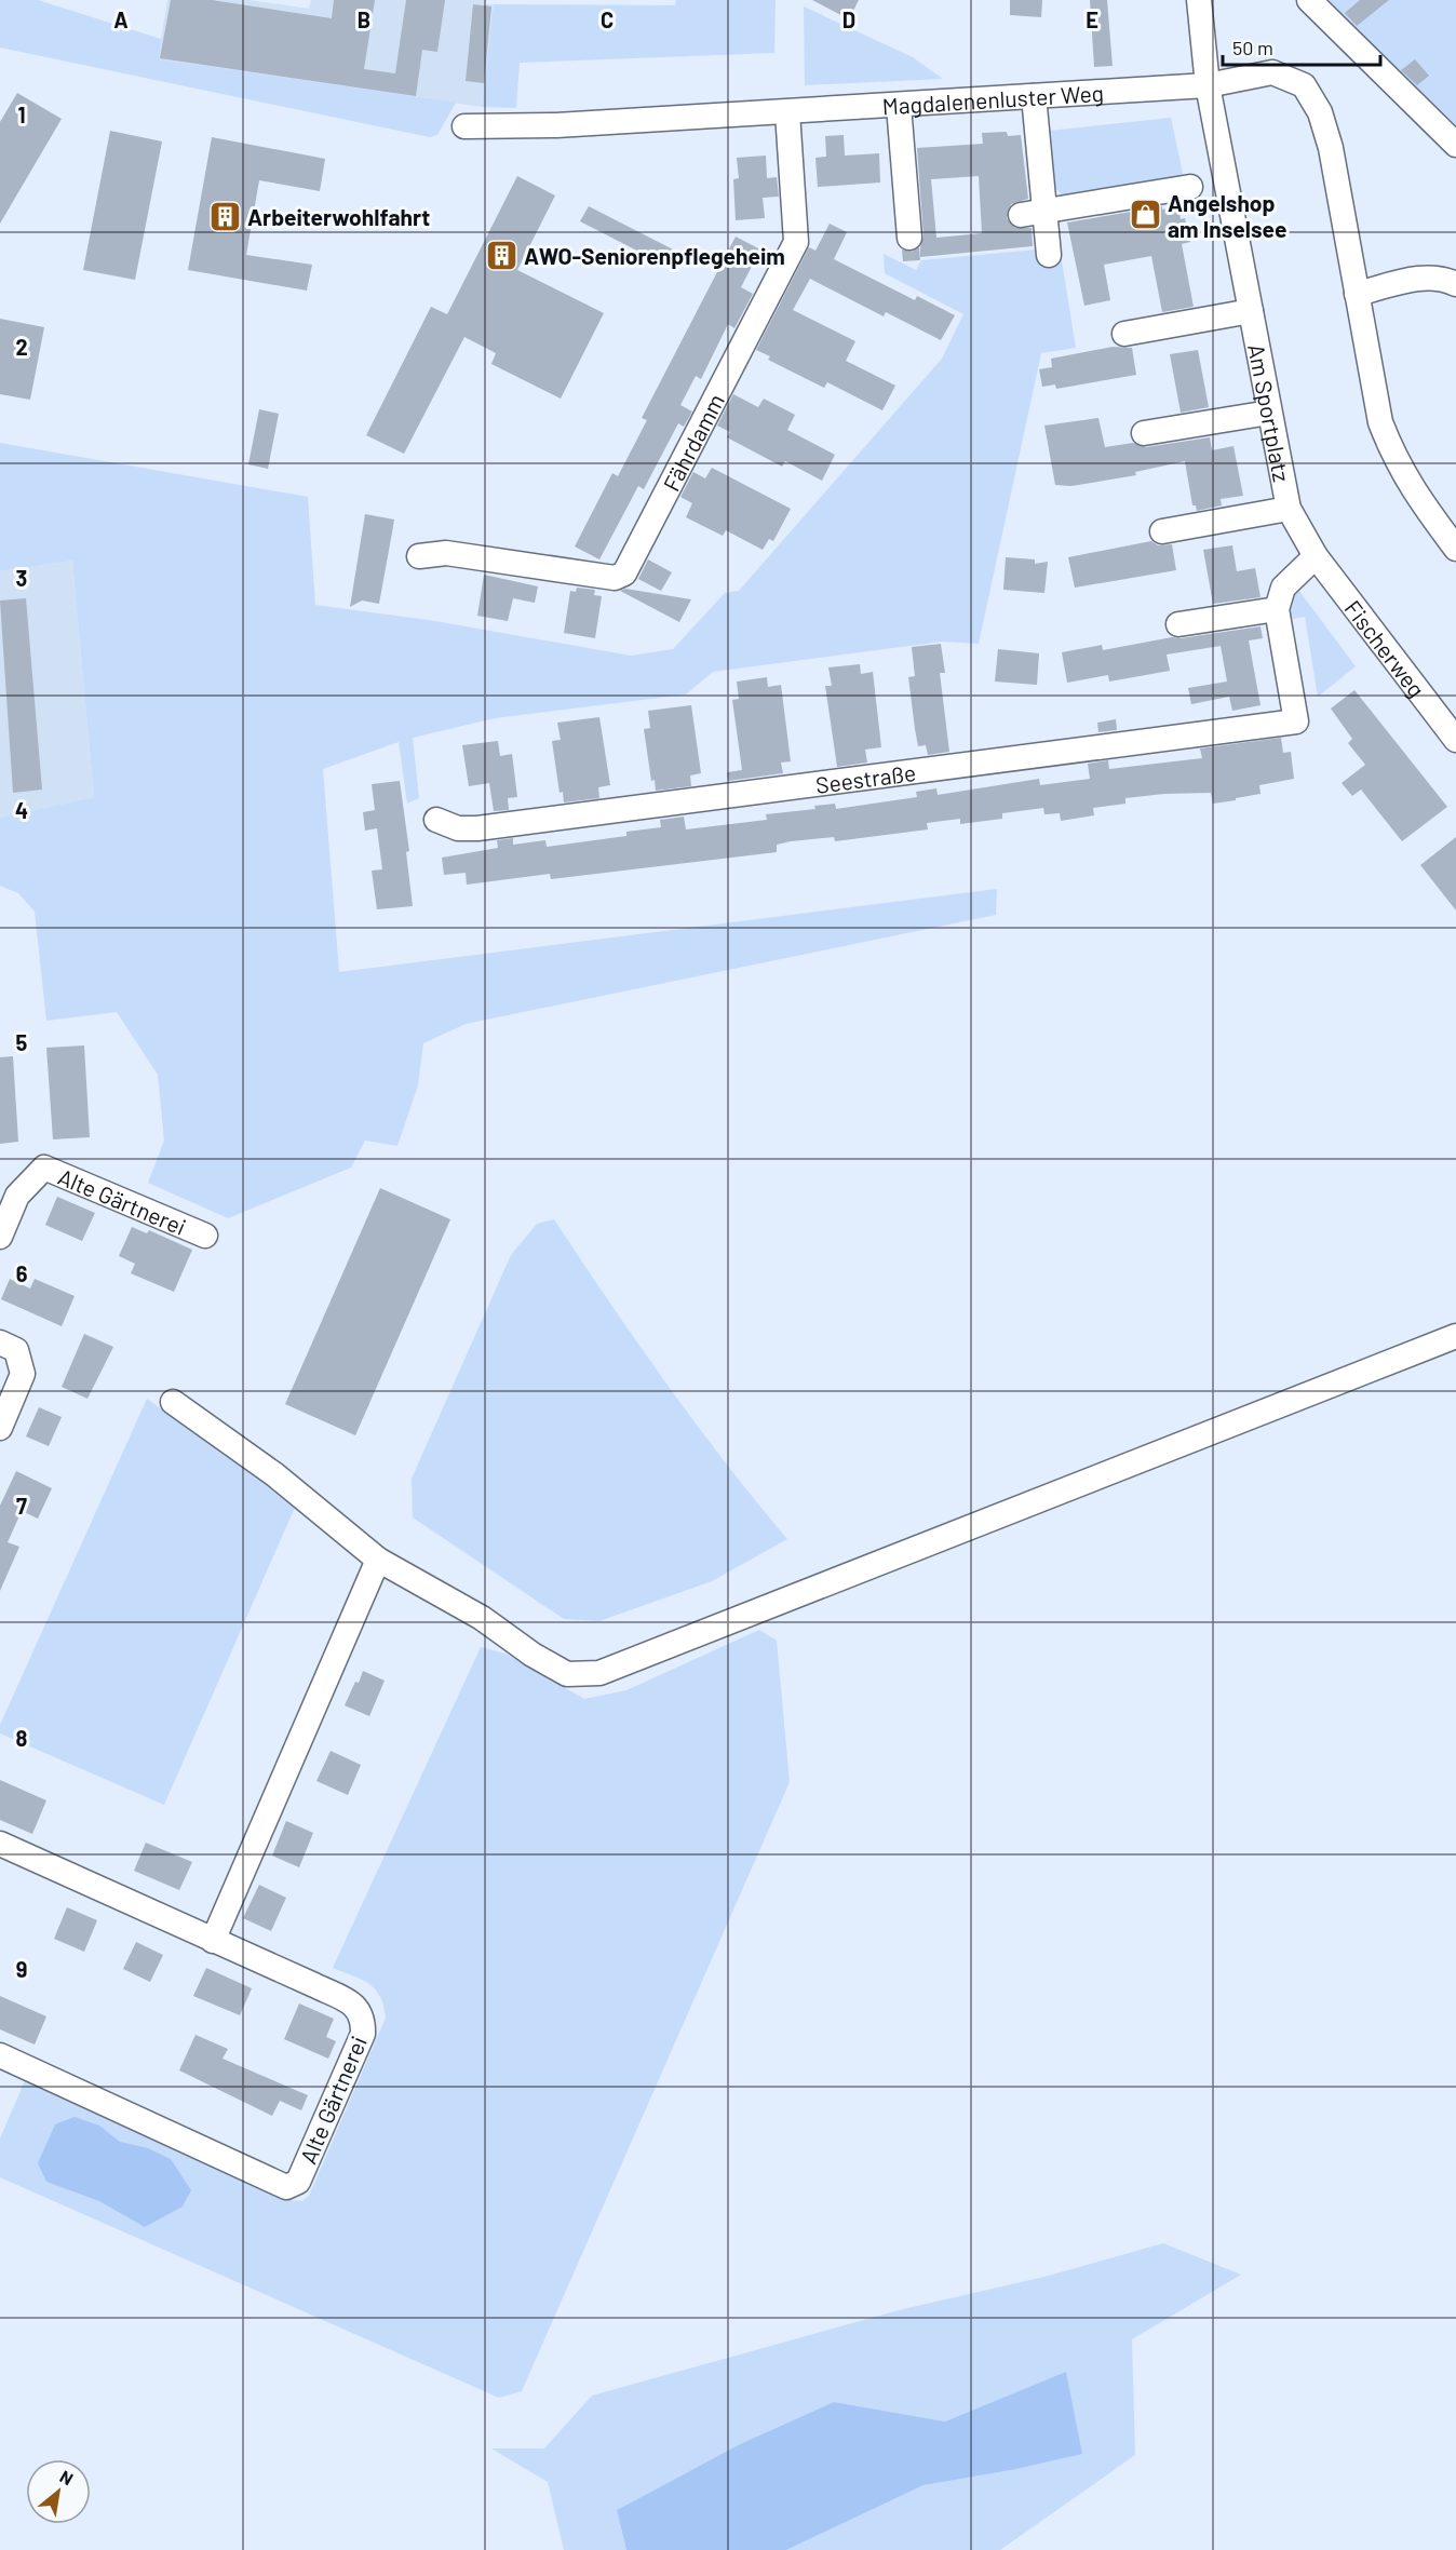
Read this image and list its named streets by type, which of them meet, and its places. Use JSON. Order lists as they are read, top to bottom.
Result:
{
  "streets": {
    "street": [
      "Magdalenenluster Weg",
      "Am Sportplatz",
      "Fährdamm",
      "Fischerweg",
      "Seestraße",
      "Alte Gärtnerei"
    ]
  },
  "crossings": [
    ["Magdalenenluster Weg", "Am Sportplatz"],
    ["Magdalenenluster Weg", "Fährdamm"],
    ["Am Sportplatz", "Fischerweg"]
  ],
  "places": {
    "shop": ["Angelshop am Inselsee"],
    "building": ["Arbeiterwohlfahrt", "AWO-Seniorenpflegeheim"]
  },
  "scale_bar": "50 m",
  "north": "top right",
  "grid": {
    "columns": [
      "A",
      "B",
      "C",
      "D",
      "E"
    ],
    "rows": [
      "1",
      "2",
      "3",
      "4",
      "5",
      "6",
      "7",
      "8",
      "9"
    ]
  }
}
